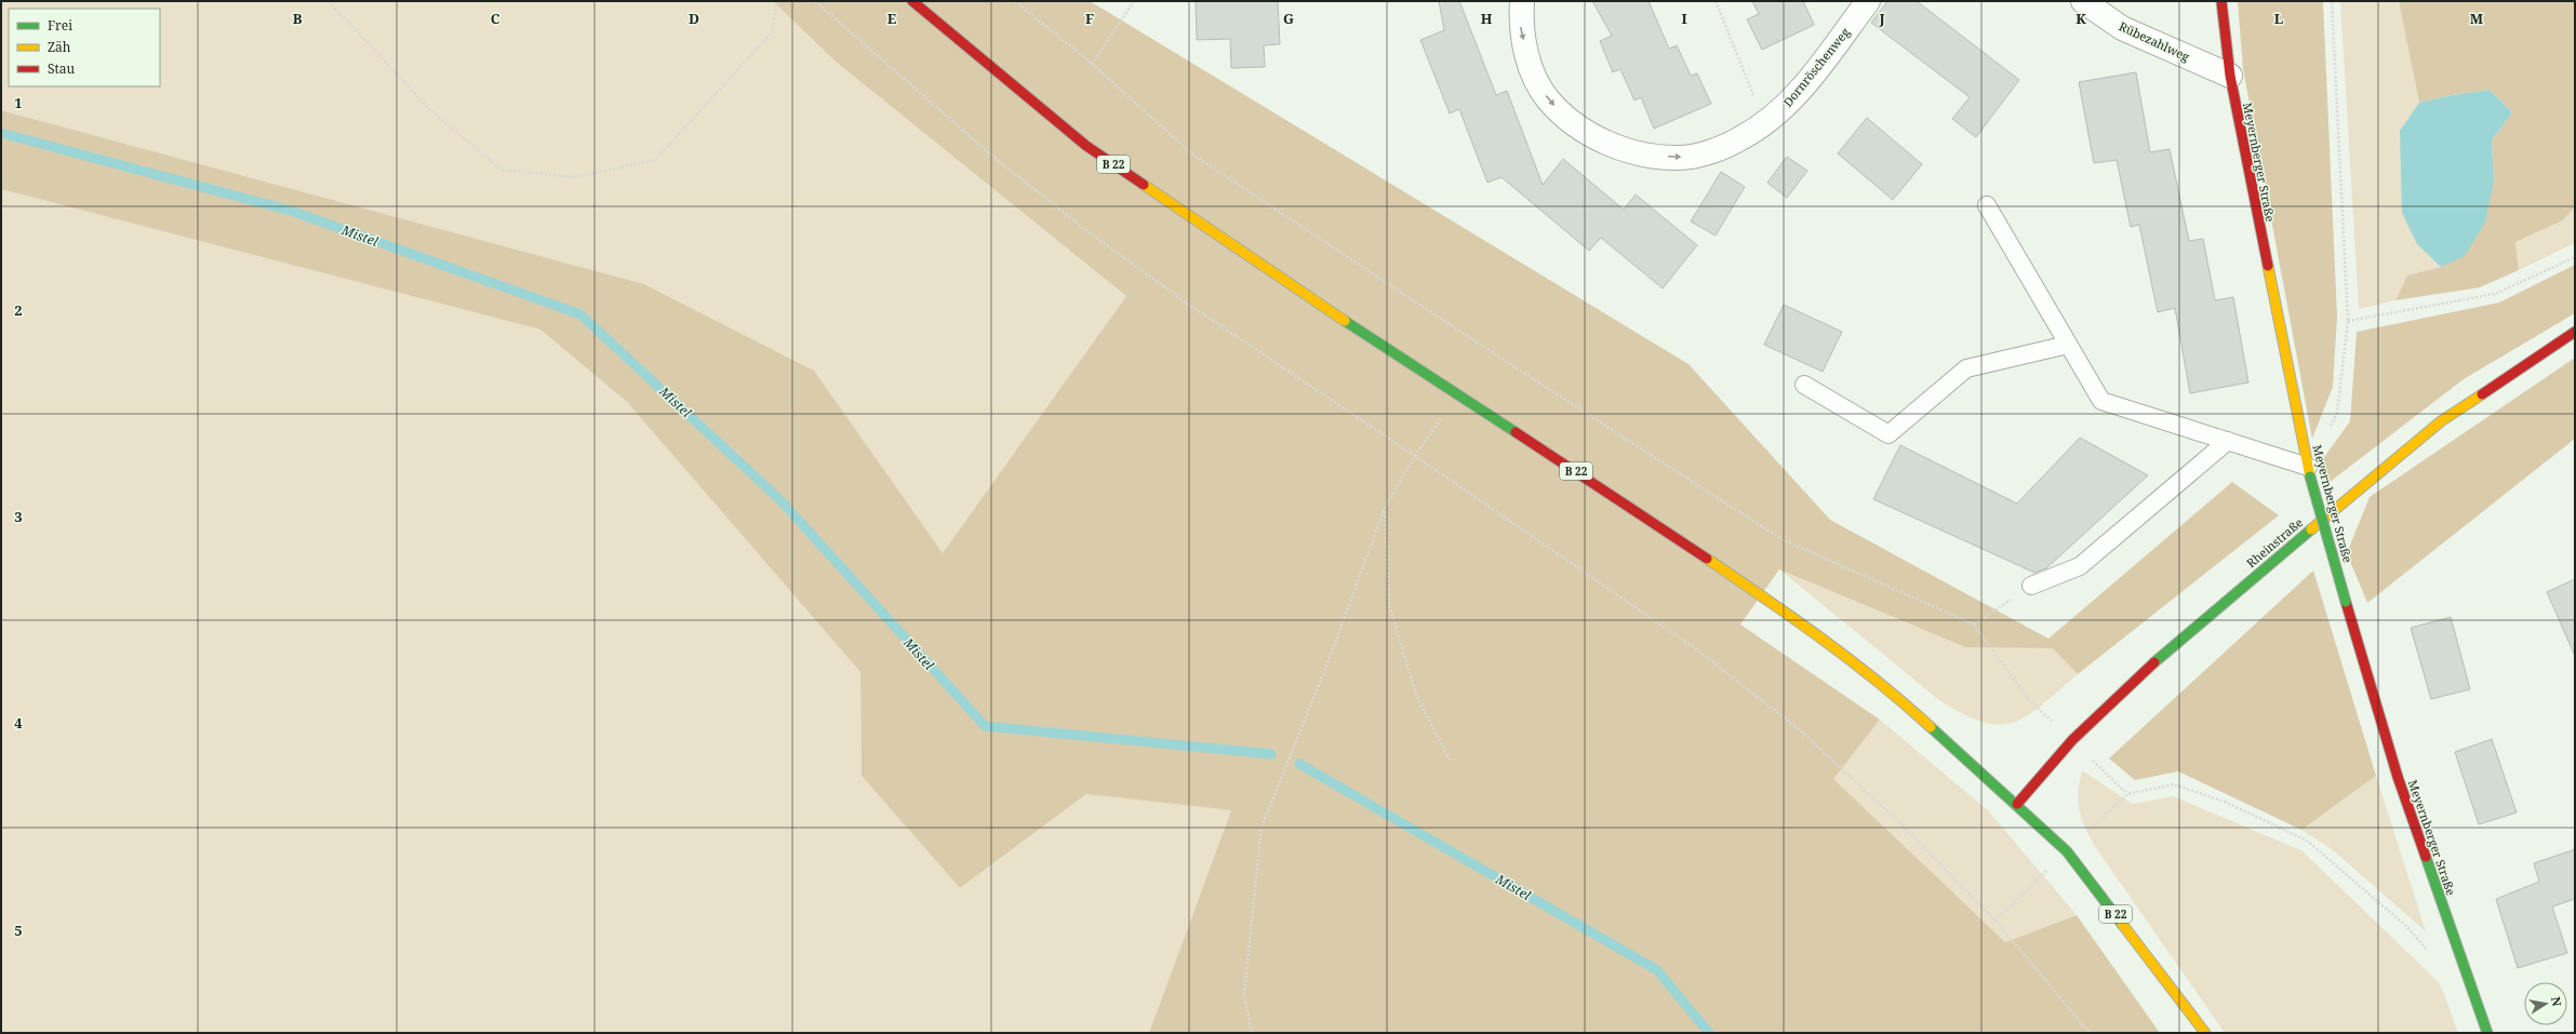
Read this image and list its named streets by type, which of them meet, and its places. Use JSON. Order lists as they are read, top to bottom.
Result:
{
  "streets": {
    "street": [
      "Rübezahlweg",
      "Dornröschenweg",
      "Meyernberger Straße",
      "B 22",
      "Rheinstraße"
    ]
  },
  "crossings": [
    ["Rübezahlweg", "Meyernberger Straße"],
    ["B 22", "Rheinstraße"]
  ],
  "water": ["Mistel"],
  "legend": ["Frei", "Zäh", "Stau"],
  "north": "right",
  "grid": {
    "columns": [
      "B",
      "C",
      "D",
      "E",
      "F",
      "G",
      "H",
      "I",
      "J",
      "K",
      "L",
      "M"
    ],
    "rows": [
      "1",
      "2",
      "3",
      "4",
      "5"
    ]
  }
}
